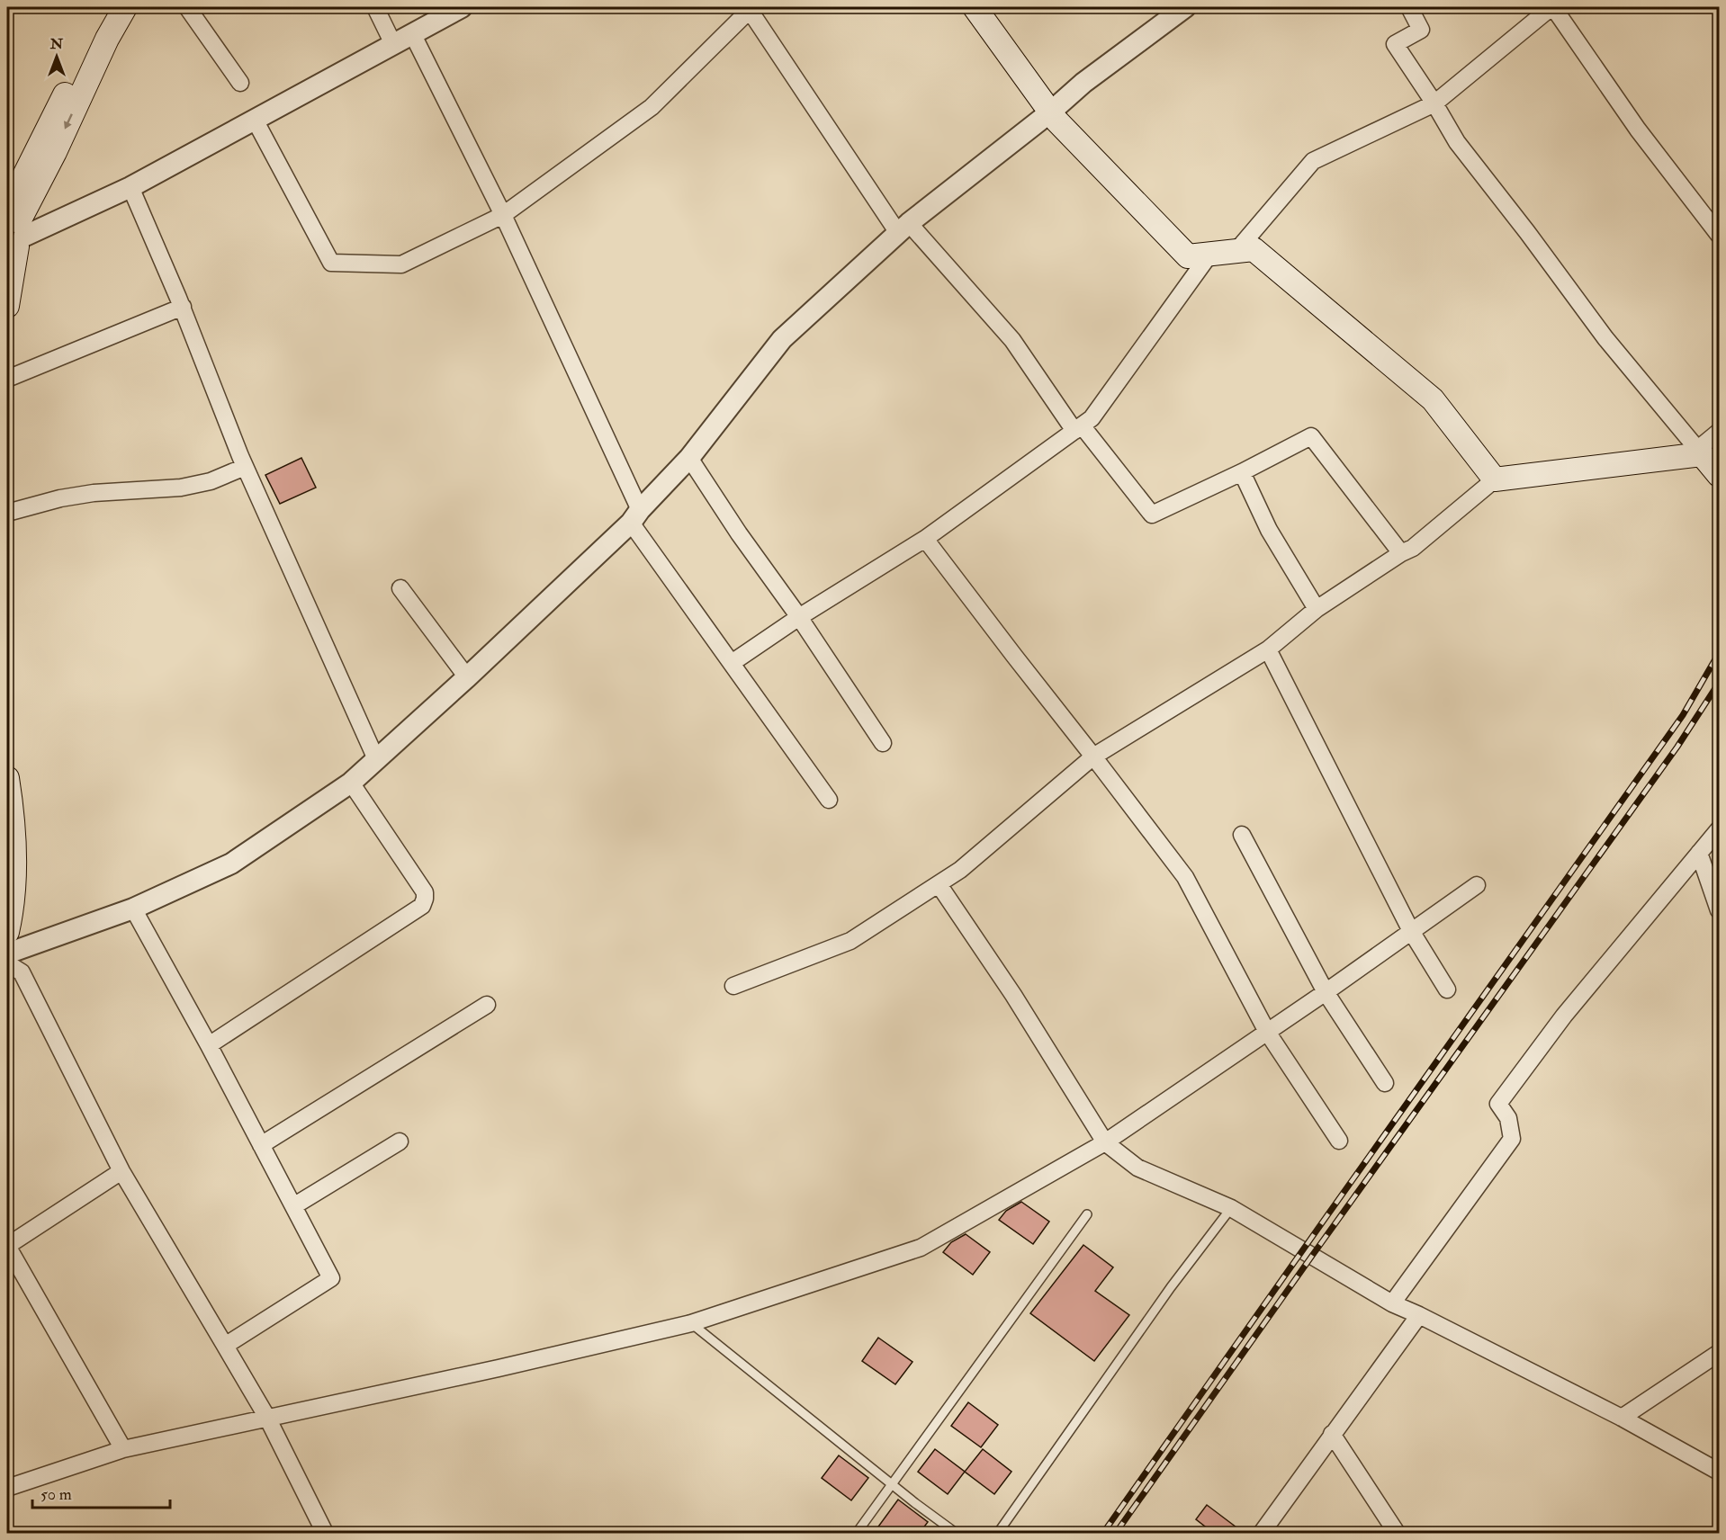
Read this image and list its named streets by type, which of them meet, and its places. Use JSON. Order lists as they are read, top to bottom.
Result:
{
  "scale_bar": "50 m",
  "north": "top"
}
